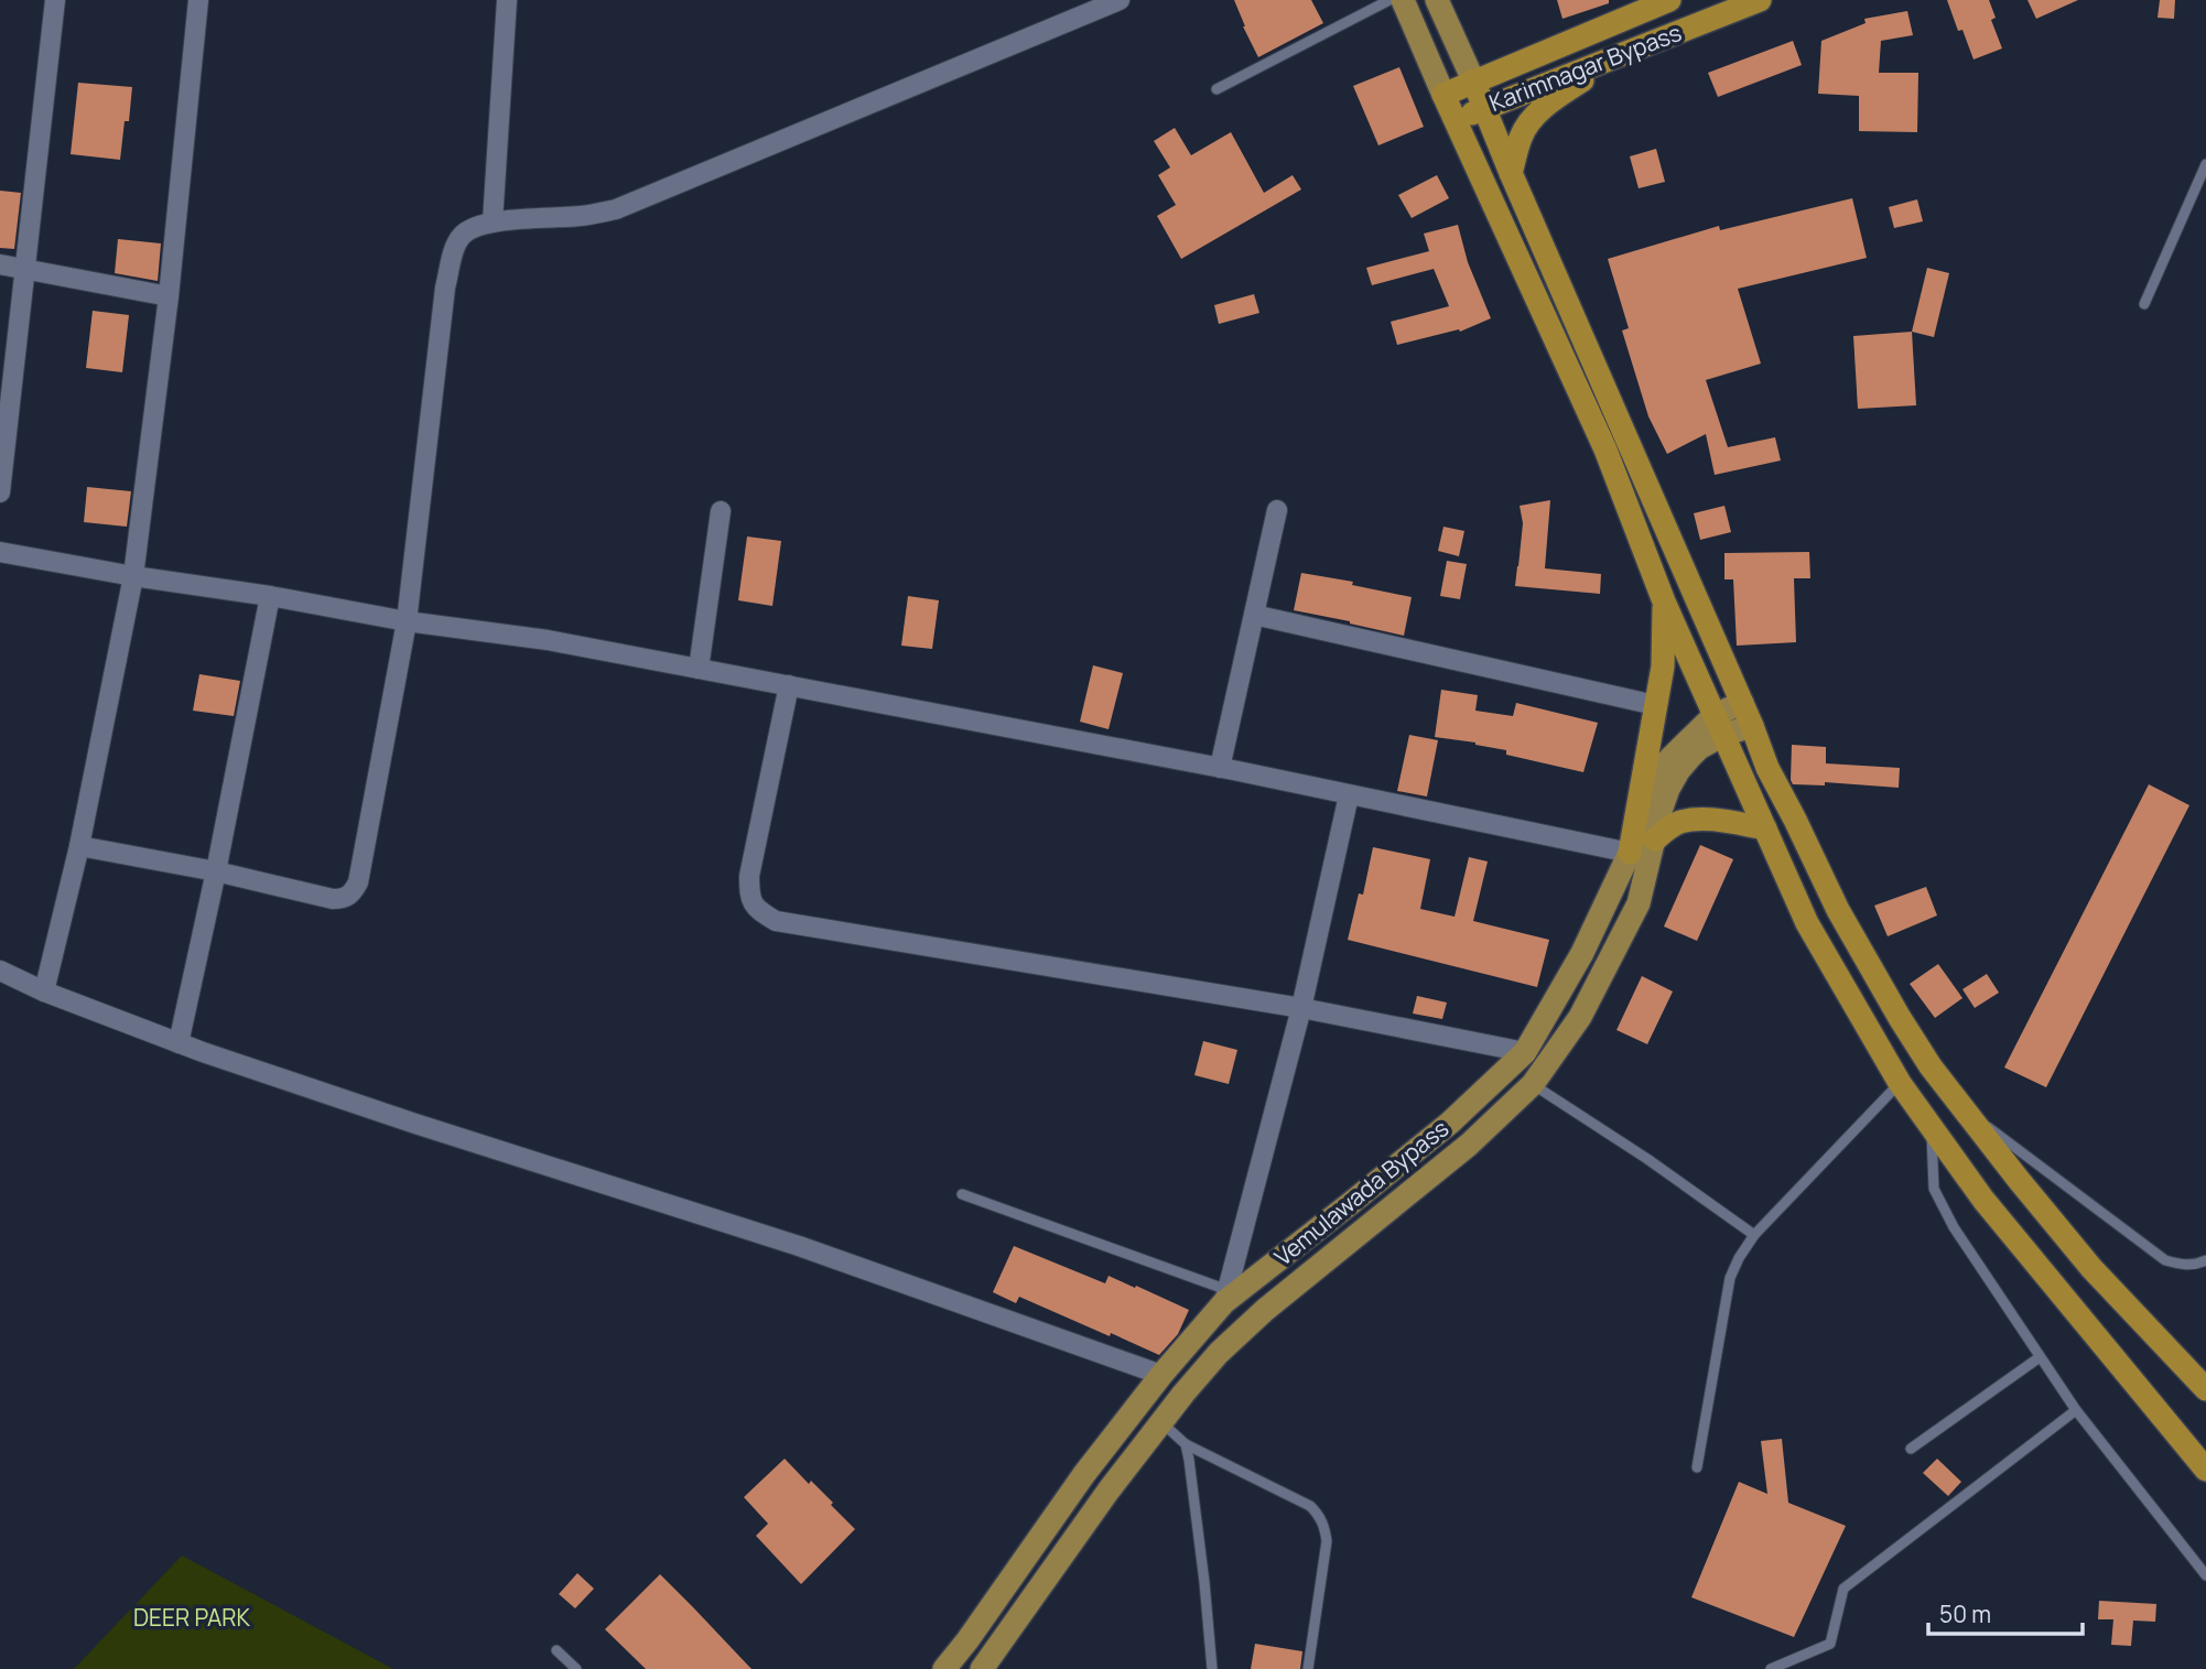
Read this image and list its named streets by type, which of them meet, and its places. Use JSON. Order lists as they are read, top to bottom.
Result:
{
  "streets": {
    "highway": ["Karimnagar Bypass"],
    "main road": ["Vemulawada Bypass"]
  },
  "parks": ["DEER PARK"],
  "scale_bar": "50 m"
}
